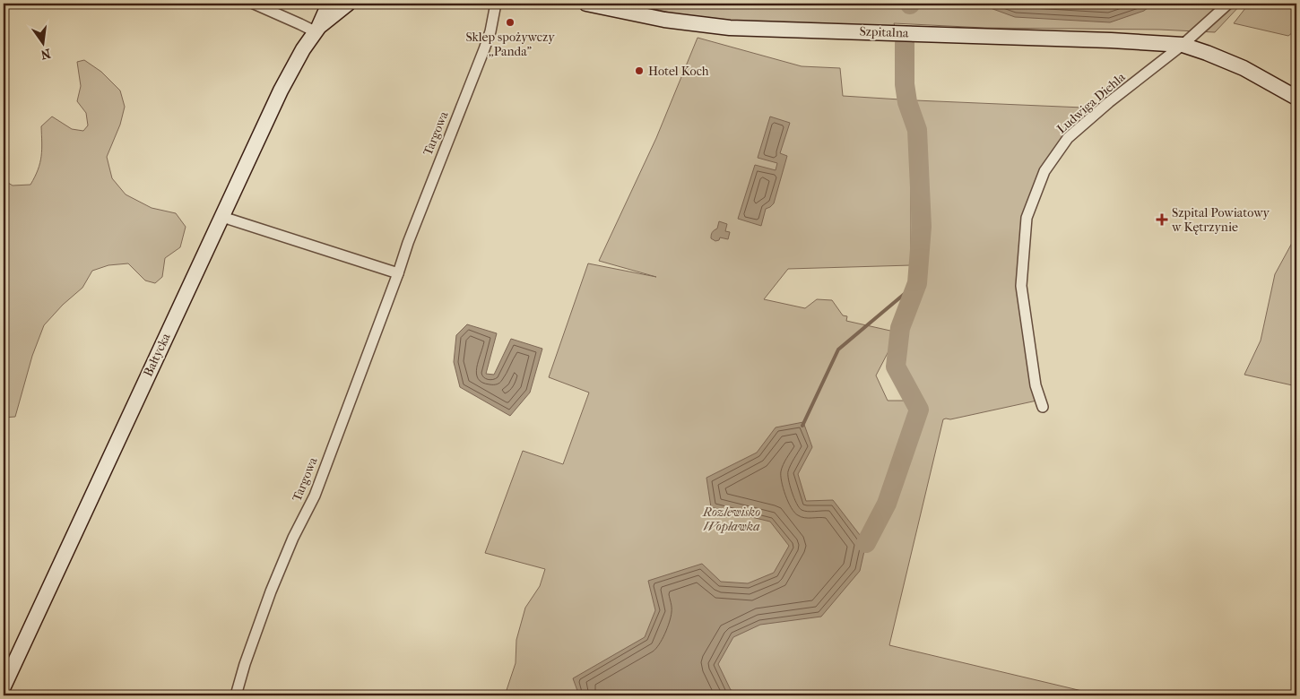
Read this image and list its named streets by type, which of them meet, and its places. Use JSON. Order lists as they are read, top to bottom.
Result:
{
  "streets": {
    "main road": ["Szpitalna", "Bałtycka"],
    "street": ["Ludwiga Diehla", "Targowa"]
  },
  "crossings": [
    ["Szpitalna", "Ludwiga Diehla"]
  ],
  "parks": ["Rozlewisko Wopławka"],
  "places": {
    "other": ["Sklep spożywczy ,,Panda\"", "Hotel Koch"],
    "health": ["Szpital Powiatowy w Kętrzynie"]
  },
  "north": "bottom"
}
